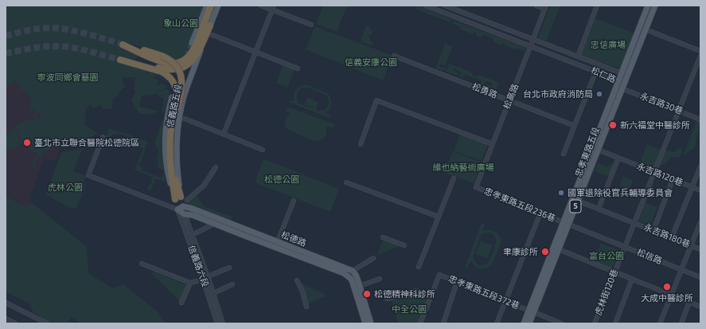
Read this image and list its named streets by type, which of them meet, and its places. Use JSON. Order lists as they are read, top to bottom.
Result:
{
  "streets": {
    "main road": [
      "信義路五段",
      "忠孝東路五段",
      "5",
      "松德路"
    ],
    "street": [
      "松仁路",
      "松勇路",
      "松高路",
      "永吉路30巷",
      "永吉路120巷",
      "忠孝東路五段236巷",
      "永吉路180巷",
      "松信路",
      "信義路六段",
      "忠孝東路五段372巷",
      "虎林街120巷"
    ]
  },
  "crossings": [
    ["松仁路", "松高路"],
    ["松仁路", "永吉路30巷"],
    ["松仁路", "忠孝東路五段"],
    ["松勇路", "松高路"],
    ["松高路", "忠孝東路五段236巷"],
    ["永吉路30巷", "忠孝東路五段"],
    ["永吉路30巷", "虎林街120巷"],
    ["信義路五段", "松德路"],
    ["信義路五段", "信義路六段"],
    ["忠孝東路五段", "永吉路120巷"],
    ["忠孝東路五段", "忠孝東路五段236巷"],
    ["忠孝東路五段", "永吉路180巷"],
    ["忠孝東路五段", "松信路"],
    ["忠孝東路五段", "忠孝東路五段372巷"],
    ["永吉路120巷", "虎林街120巷"],
    ["忠孝東路五段236巷", "松信路"],
    ["永吉路180巷", "虎林街120巷"],
    ["松德路", "信義路六段"],
    ["松信路", "虎林街120巷"]
  ],
  "parks": [
    "象山公園",
    "忠信廣場",
    "信義安康公園",
    "寧波同鄉會墓園",
    "維也納藝術廣場",
    "松德公園",
    "虎林公園",
    "富台公園",
    "中全公園"
  ],
  "places": [
    "台北市政府消防局",
    "新六福堂中醫診所",
    "臺北市立聯合醫院松德院區",
    "國軍退除役官兵輔導委員會",
    "聿康診所",
    "大成中醫診所",
    "松德精神科診所"
  ]
}
